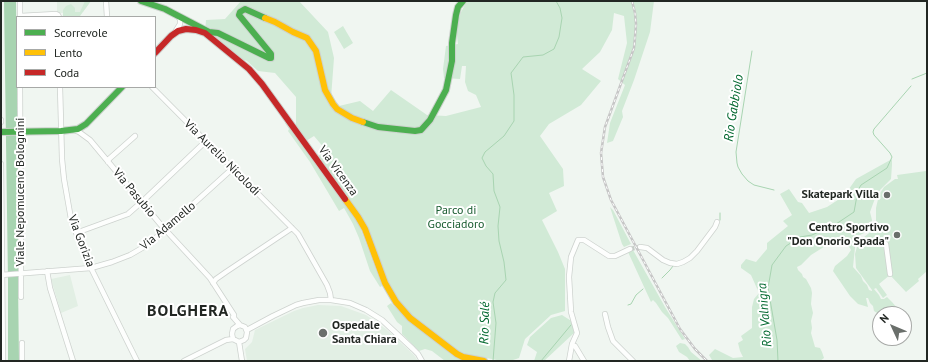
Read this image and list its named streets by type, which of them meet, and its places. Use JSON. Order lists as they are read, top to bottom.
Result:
{
  "streets": {
    "main road": ["Via Vicenza"],
    "street": [
      "Via Aurelio Nicolodi",
      "Viale Nepomuceno Bolognini",
      "Via Pasubio",
      "Via Adamello",
      "Via Gorizia"
    ]
  },
  "crossings": [
    ["Via Aurelio Nicolodi", "Via Adamello"],
    ["Viale Nepomuceno Bolognini", "Via Adamello"],
    ["Via Pasubio", "Via Adamello"],
    ["Via Adamello", "Via Gorizia"]
  ],
  "districts": ["BOLGHERA"],
  "water": ["Rio Gabbiolo", "Rio Valnigra", "Rio Salé"],
  "parks": ["Parco di Gocciadoro"],
  "places": ["Skatepark Villa", "Centro Sportivo \"Don Onorio Spada\"", "Ospedale Santa Chiara"],
  "legend": ["Scorrevole", "Lento", "Coda"],
  "north": "top left"
}
